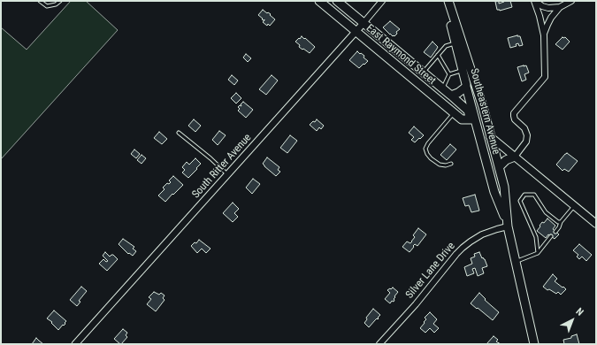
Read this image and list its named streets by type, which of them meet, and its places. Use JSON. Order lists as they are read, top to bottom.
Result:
{
  "streets": {
    "main road": ["East Raymond Street", "Southeastern Avenue"],
    "street": ["South Ritter Avenue", "Silver Lane Drive"]
  },
  "crossings": [
    ["East Raymond Street", "Southeastern Avenue"],
    ["East Raymond Street", "South Ritter Avenue"],
    ["Southeastern Avenue", "Silver Lane Drive"]
  ],
  "north": "top right"
}
